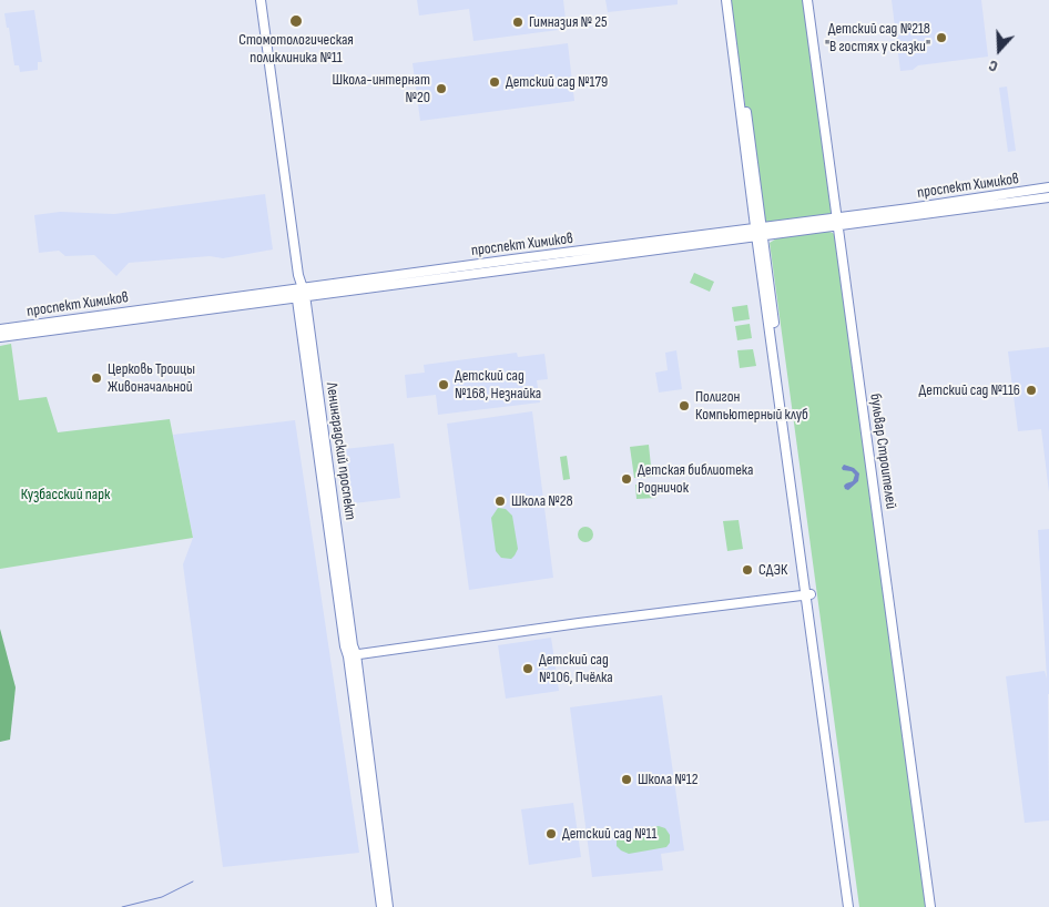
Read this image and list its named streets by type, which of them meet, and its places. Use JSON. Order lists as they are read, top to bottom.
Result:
{
  "streets": {
    "main road": ["проспект Химиков", "Ленинградский проспект", "бульвар Строителей"]
  },
  "crossings": [
    ["проспект Химиков", "Ленинградский проспект"],
    ["проспект Химиков", "бульвар Строителей"]
  ],
  "parks": ["Кузбасский парк"],
  "places": [
    "Стомотологическая поликлиника №11",
    "Гимназия № 25",
    "Детский сад №218 \"В гостях у сказки\"",
    "Детский сад №179",
    "Школа-интернат №20",
    "Церковь Троицы Живоначальной",
    "Детский сад №168, Незнайка",
    "Детский сад №116",
    "Полигон Компьютерный клуб",
    "Детская библиотека Родничок",
    "Школа №28",
    "СДЭК",
    "Детский сад №106, Пчёлка",
    "Школа №12",
    "Детский сад №11"
  ],
  "north": "bottom"
}
